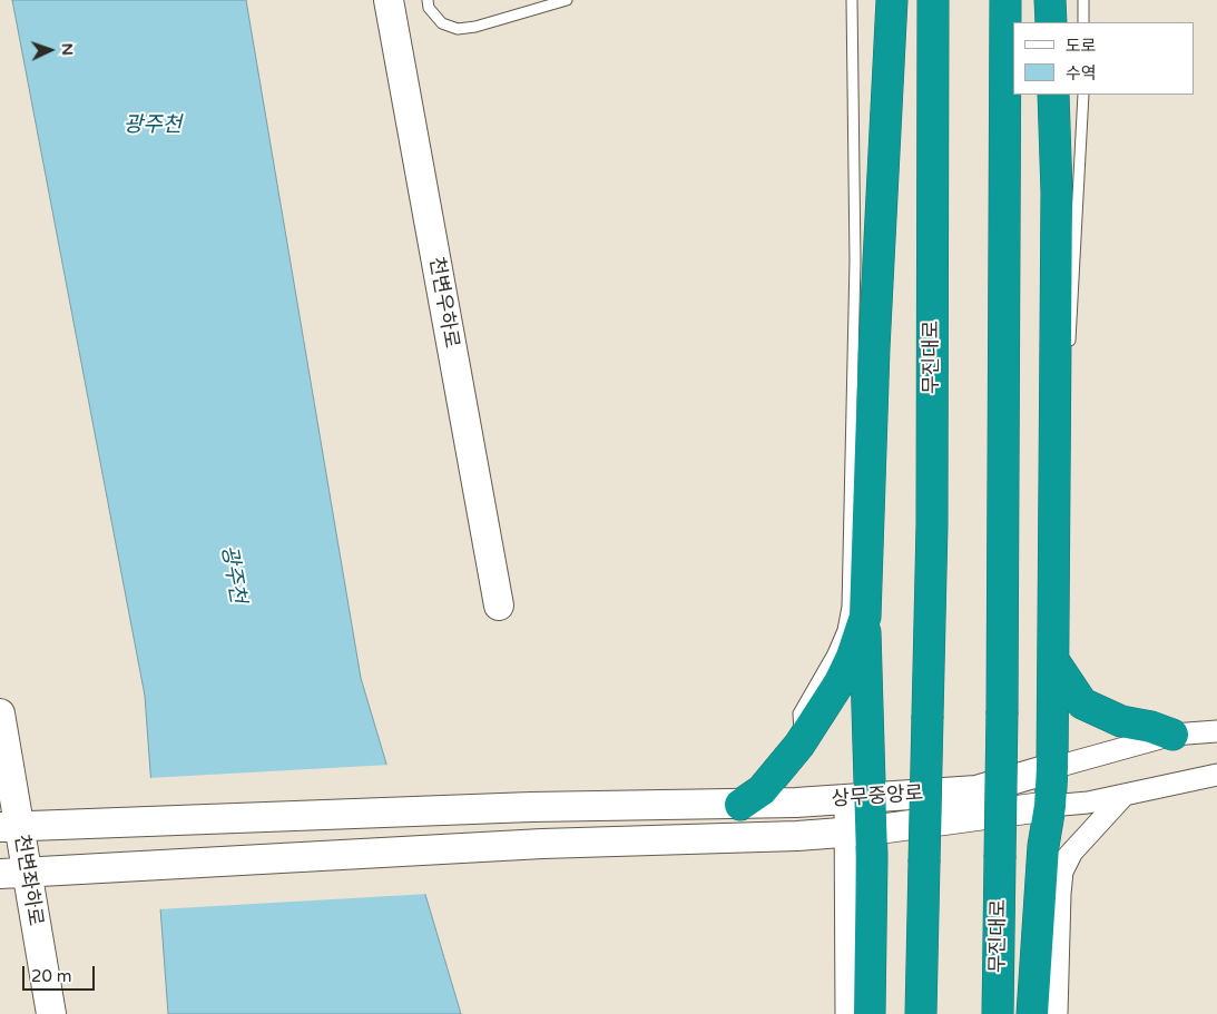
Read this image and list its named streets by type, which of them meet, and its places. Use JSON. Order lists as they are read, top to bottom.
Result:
{
  "streets": {
    "highway": ["무진대로"],
    "street": ["천변우하로", "상무중앙로", "천변좌하로"]
  },
  "crossings": [
    ["상무중앙로", "천변좌하로"]
  ],
  "water": ["광주천"],
  "legend": ["도로", "수역"],
  "scale_bar": "20 m",
  "north": "right"
}
